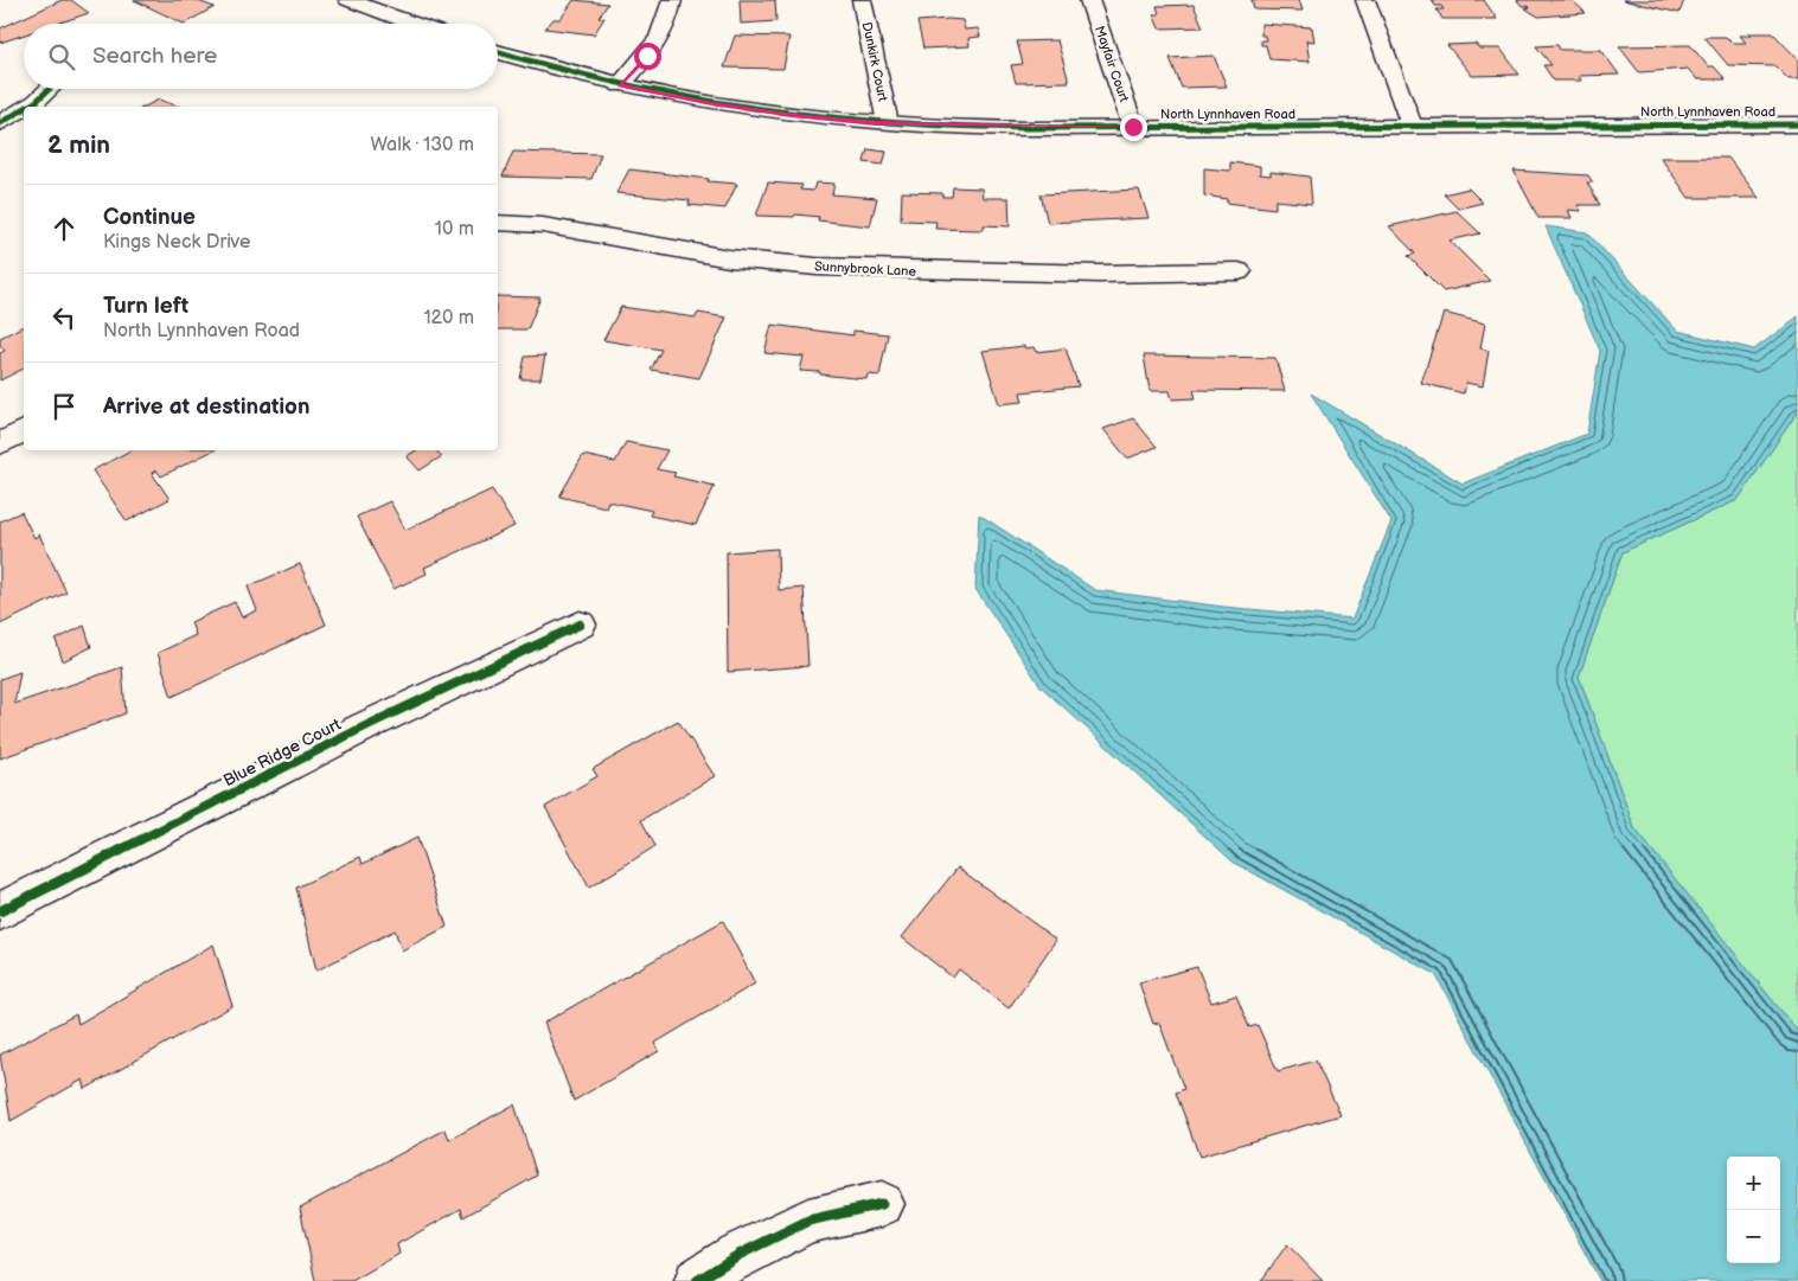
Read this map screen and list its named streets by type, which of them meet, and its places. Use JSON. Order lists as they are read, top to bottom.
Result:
{
  "streets": {
    "street": [
      "Dunkirk Court",
      "Mayfair Court",
      "North Lynnhaven Road",
      "Sunnybrook Lane",
      "Blue Ridge Court"
    ]
  },
  "crossings": [
    ["Dunkirk Court", "North Lynnhaven Road"],
    ["Mayfair Court", "North Lynnhaven Road"]
  ],
  "page": {
    "search": "Search here",
    "heading": ["2 min", "Walk · 130 m"],
    "list": [
      ["Continue", "Kings Neck Drive", "10 m"],
      ["Turn left", "North Lynnhaven Road", "120 m"],
      "Arrive at destination"
    ],
    "map_buttons": ["+", "−"]
  }
}
